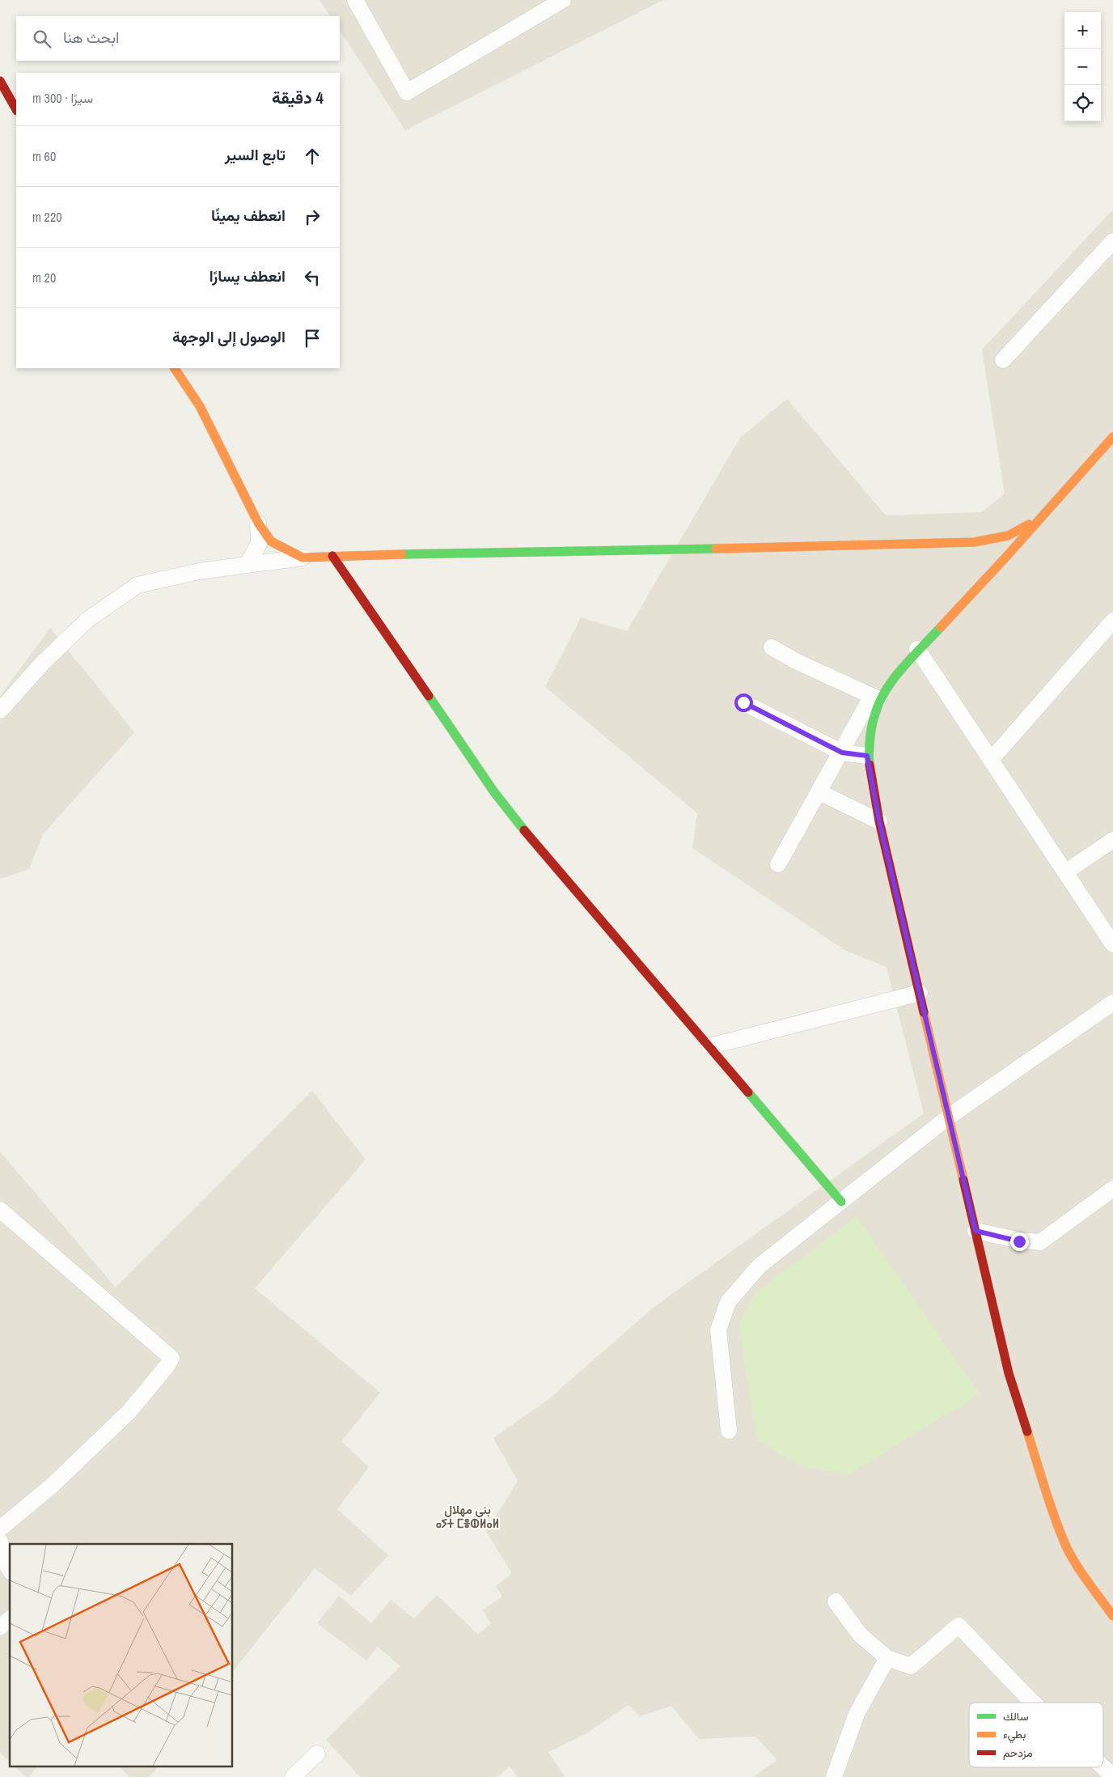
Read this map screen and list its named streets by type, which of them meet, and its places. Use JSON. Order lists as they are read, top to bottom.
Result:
{
  "districts": ["بني مهلال ⴰⵢⵜ ⵎⴻⵀⵍⴰⵍ"],
  "legend": ["سالك", "بطيء", "مزدحم"],
  "page": {
    "map_buttons": ["+", "−"],
    "search": "ابحث هنا",
    "heading": ["4 دقيقة", "سيرًا · 300 m"],
    "list": [
      ["تابع السير", "60 m"],
      ["انعطف يمينًا", "220 m"],
      ["انعطف يسارًا", "20 m"],
      "الوصول إلى الوجهة"
    ]
  }
}
